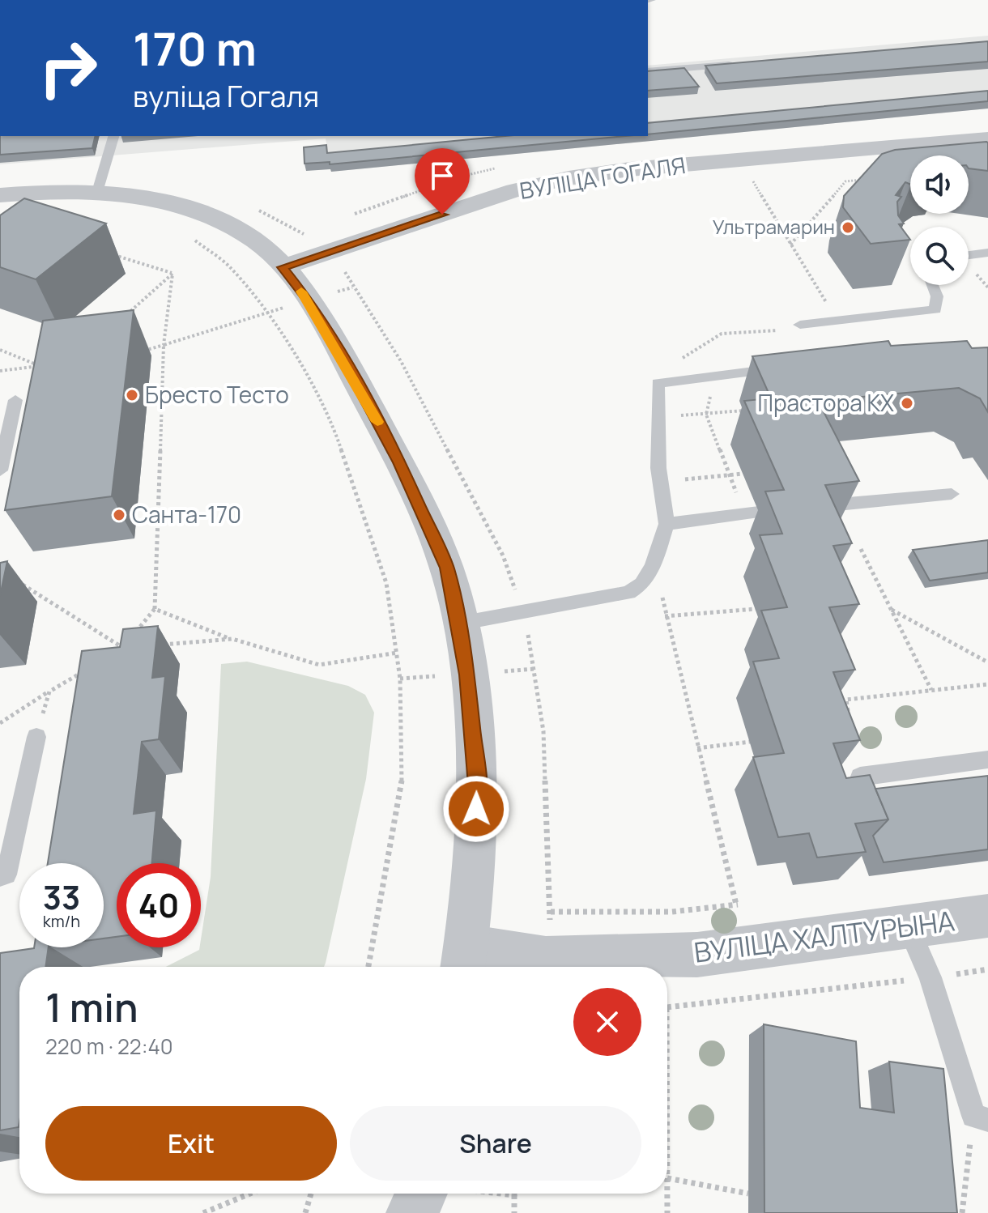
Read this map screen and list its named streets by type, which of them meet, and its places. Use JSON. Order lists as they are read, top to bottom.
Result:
{
  "streets": {
    "street": ["ВУЛІЦА ГОГАЛЯ", "ВУЛІЦА ХАЛТУРЫНА"]
  },
  "places": [
    "Ультрамарин",
    "Бресто Тесто",
    "Прастора КХ",
    "Санта-170"
  ],
  "page": {
    "turn": ["170 m", "вуліца Гогаля"],
    "speed": "33 km/h",
    "limit": "40",
    "heading": ["1 min", "220 m · 22:40"],
    "buttons": ["Exit", "Share"]
  }
}
